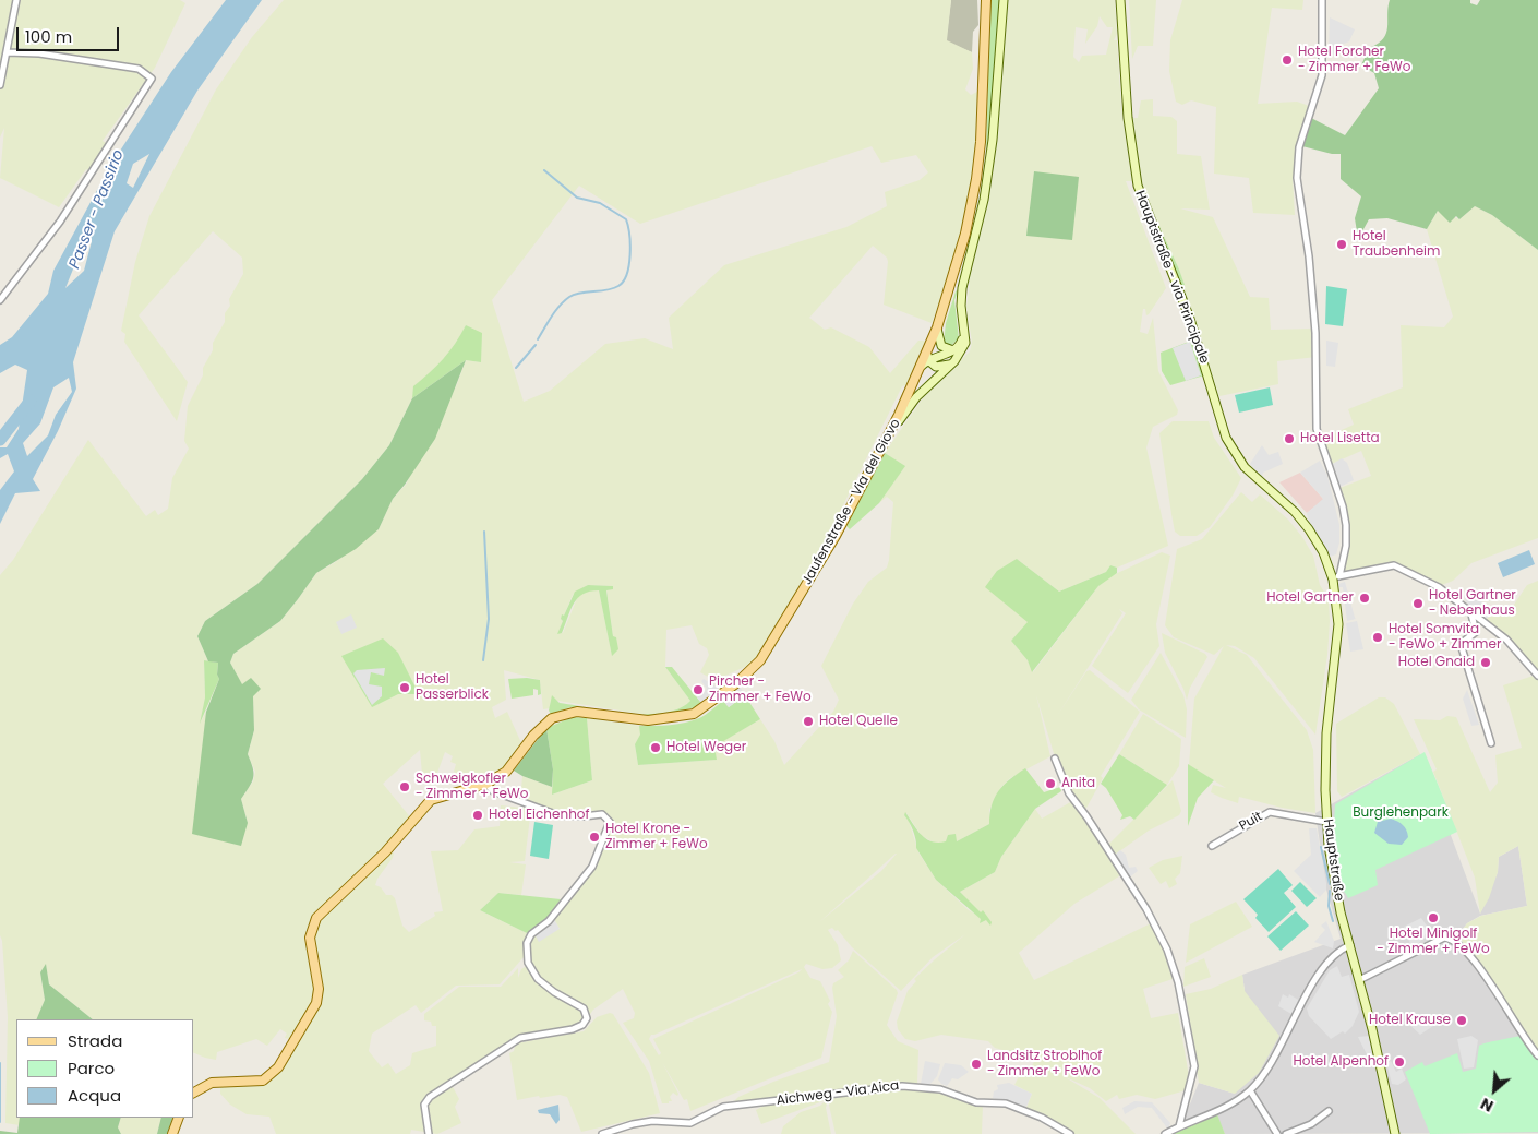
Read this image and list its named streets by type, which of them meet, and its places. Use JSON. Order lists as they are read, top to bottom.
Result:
{
  "streets": {
    "main road": ["Jaufenstraße - Via del Giovo"],
    "street": [
      "Hauptstraße - via Principale",
      "Puit",
      "Hauptstraße",
      "Aichweg - Via Aica"
    ]
  },
  "crossings": [
    ["Hauptstraße - via Principale", "Hauptstraße"],
    ["Puit", "Hauptstraße"]
  ],
  "water": ["Passer - Passirio"],
  "parks": ["Burglehenpark"],
  "places": [
    "Hotel Forcher - Zimmer + FeWo",
    "Hotel Traubenheim",
    "Hotel Lisetta",
    "Hotel Gartner",
    "Hotel Gartner - Nebenhaus",
    "Hotel Somvita - FeWo + Zimmer",
    "Hotel Gnaid",
    "Hotel Passerblick",
    "Pircher - Zimmer + FeWo",
    "Hotel Quelle",
    "Hotel Weger",
    "Anita",
    "Schweigkofler - Zimmer + FeWo",
    "Hotel Eichenhof",
    "Hotel Krone - Zimmer + FeWo",
    "Hotel Minigolf - Zimmer + FeWo",
    "Hotel Krause",
    "Hotel Alpenhof",
    "Landsitz Stroblhof - Zimmer + FeWo"
  ],
  "legend": ["Strada", "Parco", "Acqua"],
  "scale_bar": "100 m",
  "north": "bottom left"
}
